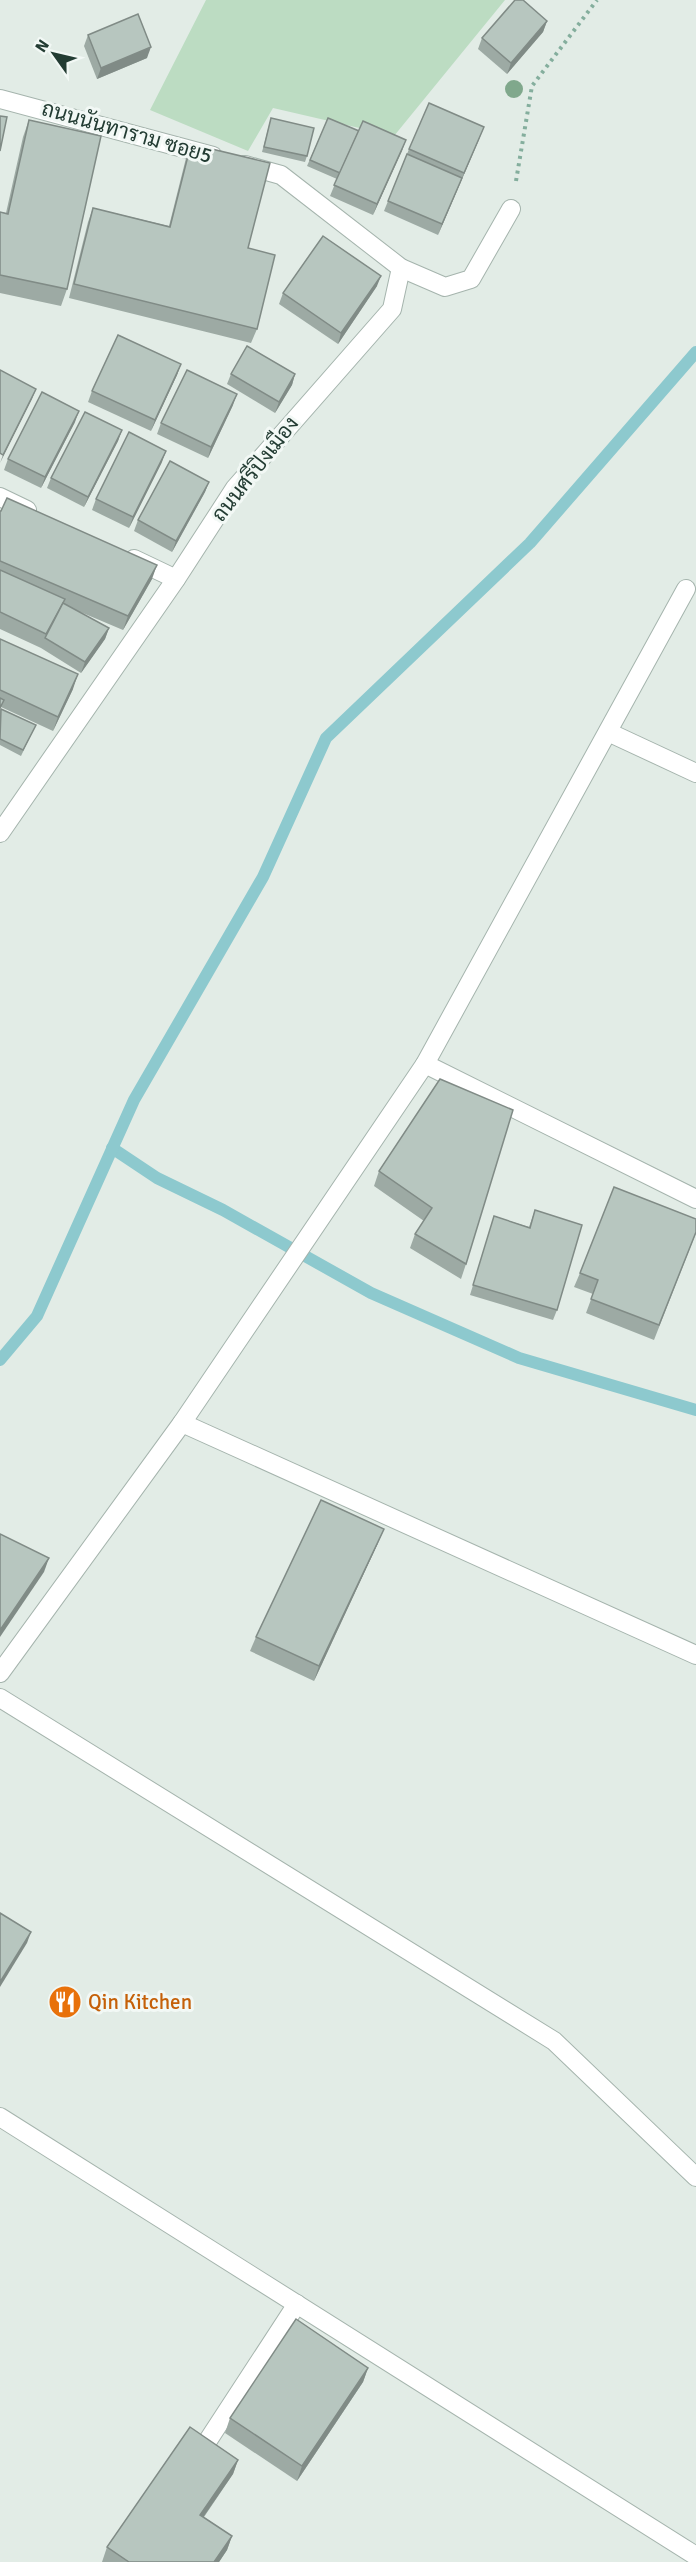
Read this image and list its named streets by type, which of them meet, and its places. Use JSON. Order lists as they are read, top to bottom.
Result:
{
  "streets": {
    "street": ["ถนนนันทาราม ซอย5", "ถนนศรีปิงเมือง"]
  },
  "crossings": [
    ["ถนนนันทาราม ซอย5", "ถนนศรีปิงเมือง"]
  ],
  "places": {
    "restaurant": ["Qin Kitchen"]
  },
  "north": "top left"
}
